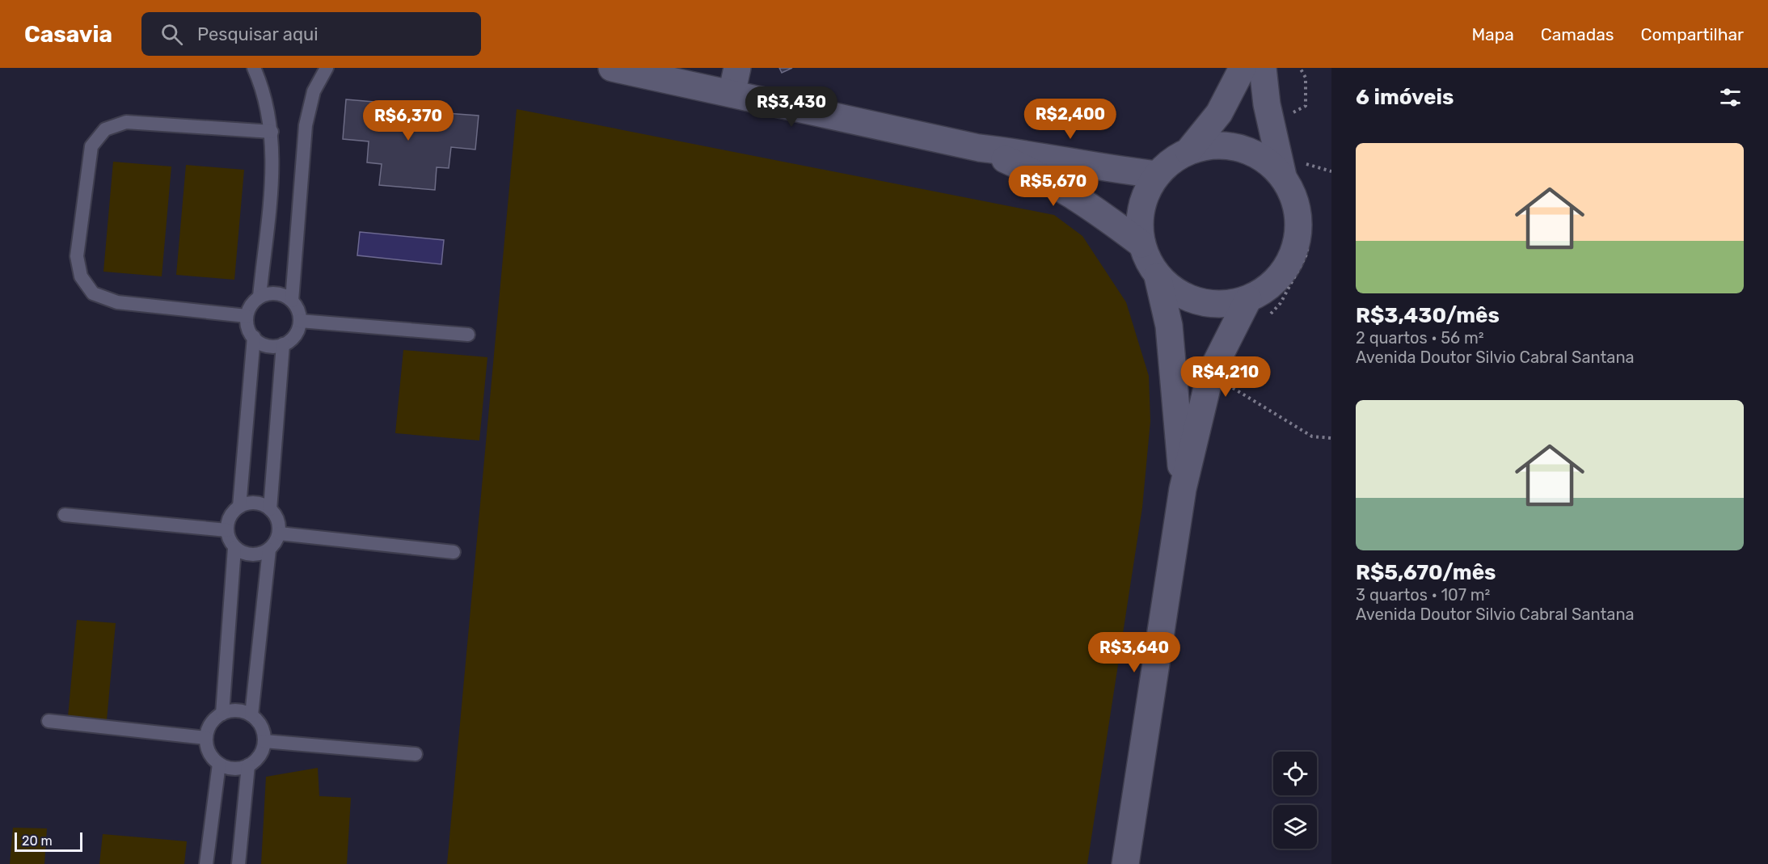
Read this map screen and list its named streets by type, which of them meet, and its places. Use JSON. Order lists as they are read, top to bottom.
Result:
{
  "scale_bar": "20 m",
  "page": {
    "header": "Casavia",
    "search": "Pesquisar aqui",
    "nav": ["Mapa", "Camadas", "Compartilhar"],
    "heading": "6 imóveis",
    "price": [
      "R$3,430",
      "R$2,400",
      "R$6,370",
      "R$5,670",
      "R$4,210",
      "R$3,640"
    ],
    "list": [
      {
        "name": "R$3,430/mês",
        "note": "2 quartos · 56 m² · Avenida Doutor Silvio Cabral Santana"
      },
      {
        "name": "R$5,670/mês",
        "note": "3 quartos · 107 m² · Avenida Doutor Silvio Cabral Santana"
      }
    ],
    "scale": "20 m"
  }
}
